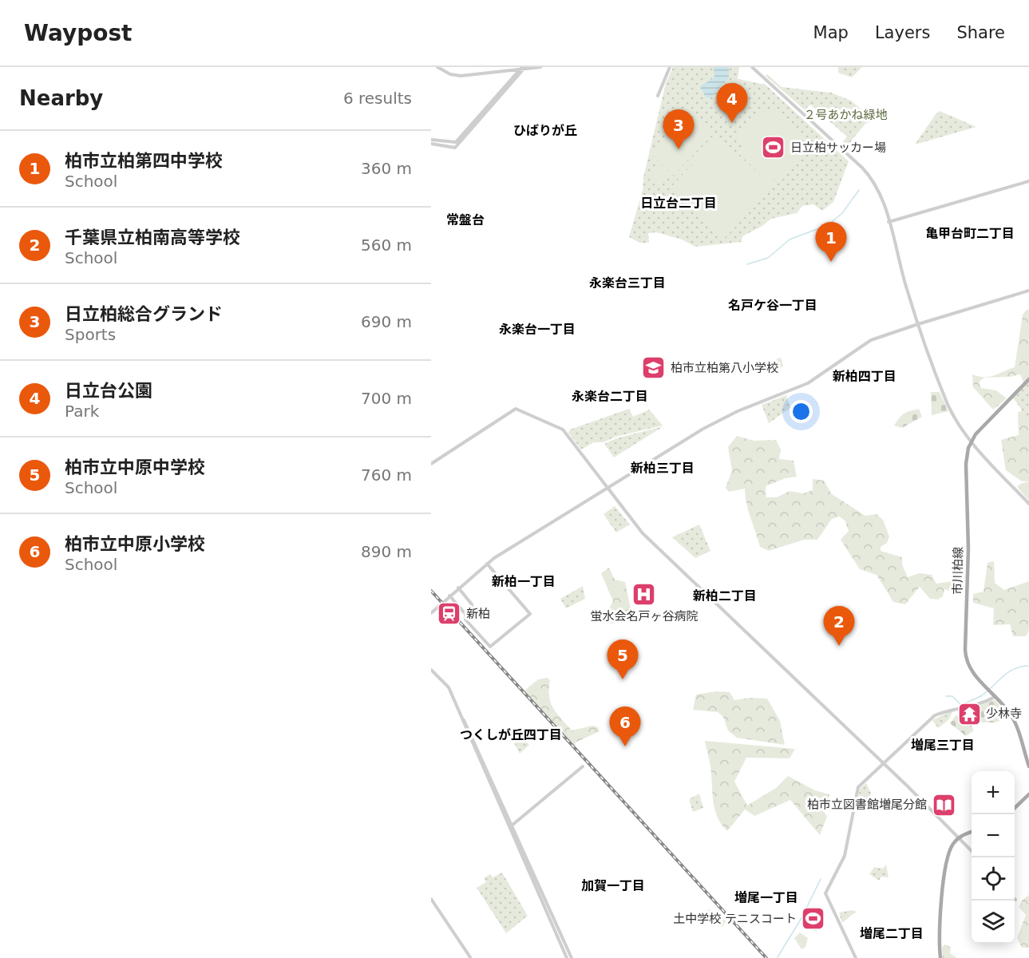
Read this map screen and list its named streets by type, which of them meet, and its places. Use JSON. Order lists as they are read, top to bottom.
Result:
{
  "streets": {
    "main road": ["市川柏線"]
  },
  "districts": [
    "ひばりが丘",
    "日立台二丁目",
    "常盤台",
    "亀甲台町二丁目",
    "永楽台三丁目",
    "名戸ケ谷一丁目",
    "永楽台一丁目",
    "新柏四丁目",
    "永楽台二丁目",
    "新柏三丁目",
    "新柏一丁目",
    "新柏二丁目",
    "つくしが丘四丁目",
    "増尾三丁目",
    "加賀一丁目",
    "増尾一丁目",
    "増尾二丁目"
  ],
  "parks": ["２号あかね緑地"],
  "places": {
    "sports": ["日立柏サッカー場", "土中学校 テニスコート"],
    "school or university": ["柏市立柏第八小学校"],
    "hospital": ["蛍水会名戸ヶ谷病院"],
    "station": ["新柏"],
    "temple": ["少林寺"],
    "library": ["柏市立図書館増尾分館"]
  },
  "page": {
    "header": "Waypost",
    "nav": ["Map", "Layers", "Share"],
    "heading": ["Nearby", "6 results"],
    "pins": [
      "4",
      "3",
      "1",
      "2",
      "5",
      "6"
    ],
    "list": [
      {
        "mark": "1",
        "name": "柏市立柏第四中学校",
        "note": "School",
        "value": "360 m"
      },
      {
        "mark": "2",
        "name": "千葉県立柏南高等学校",
        "note": "School",
        "value": "560 m"
      },
      {
        "mark": "3",
        "name": "日立柏総合グランド",
        "note": "Sports",
        "value": "690 m"
      },
      {
        "mark": "4",
        "name": "日立台公園",
        "note": "Park",
        "value": "700 m"
      },
      {
        "mark": "5",
        "name": "柏市立中原中学校",
        "note": "School",
        "value": "760 m"
      },
      {
        "mark": "6",
        "name": "柏市立中原小学校",
        "note": "School",
        "value": "890 m"
      }
    ],
    "map_buttons": ["+", "−"]
  }
}
